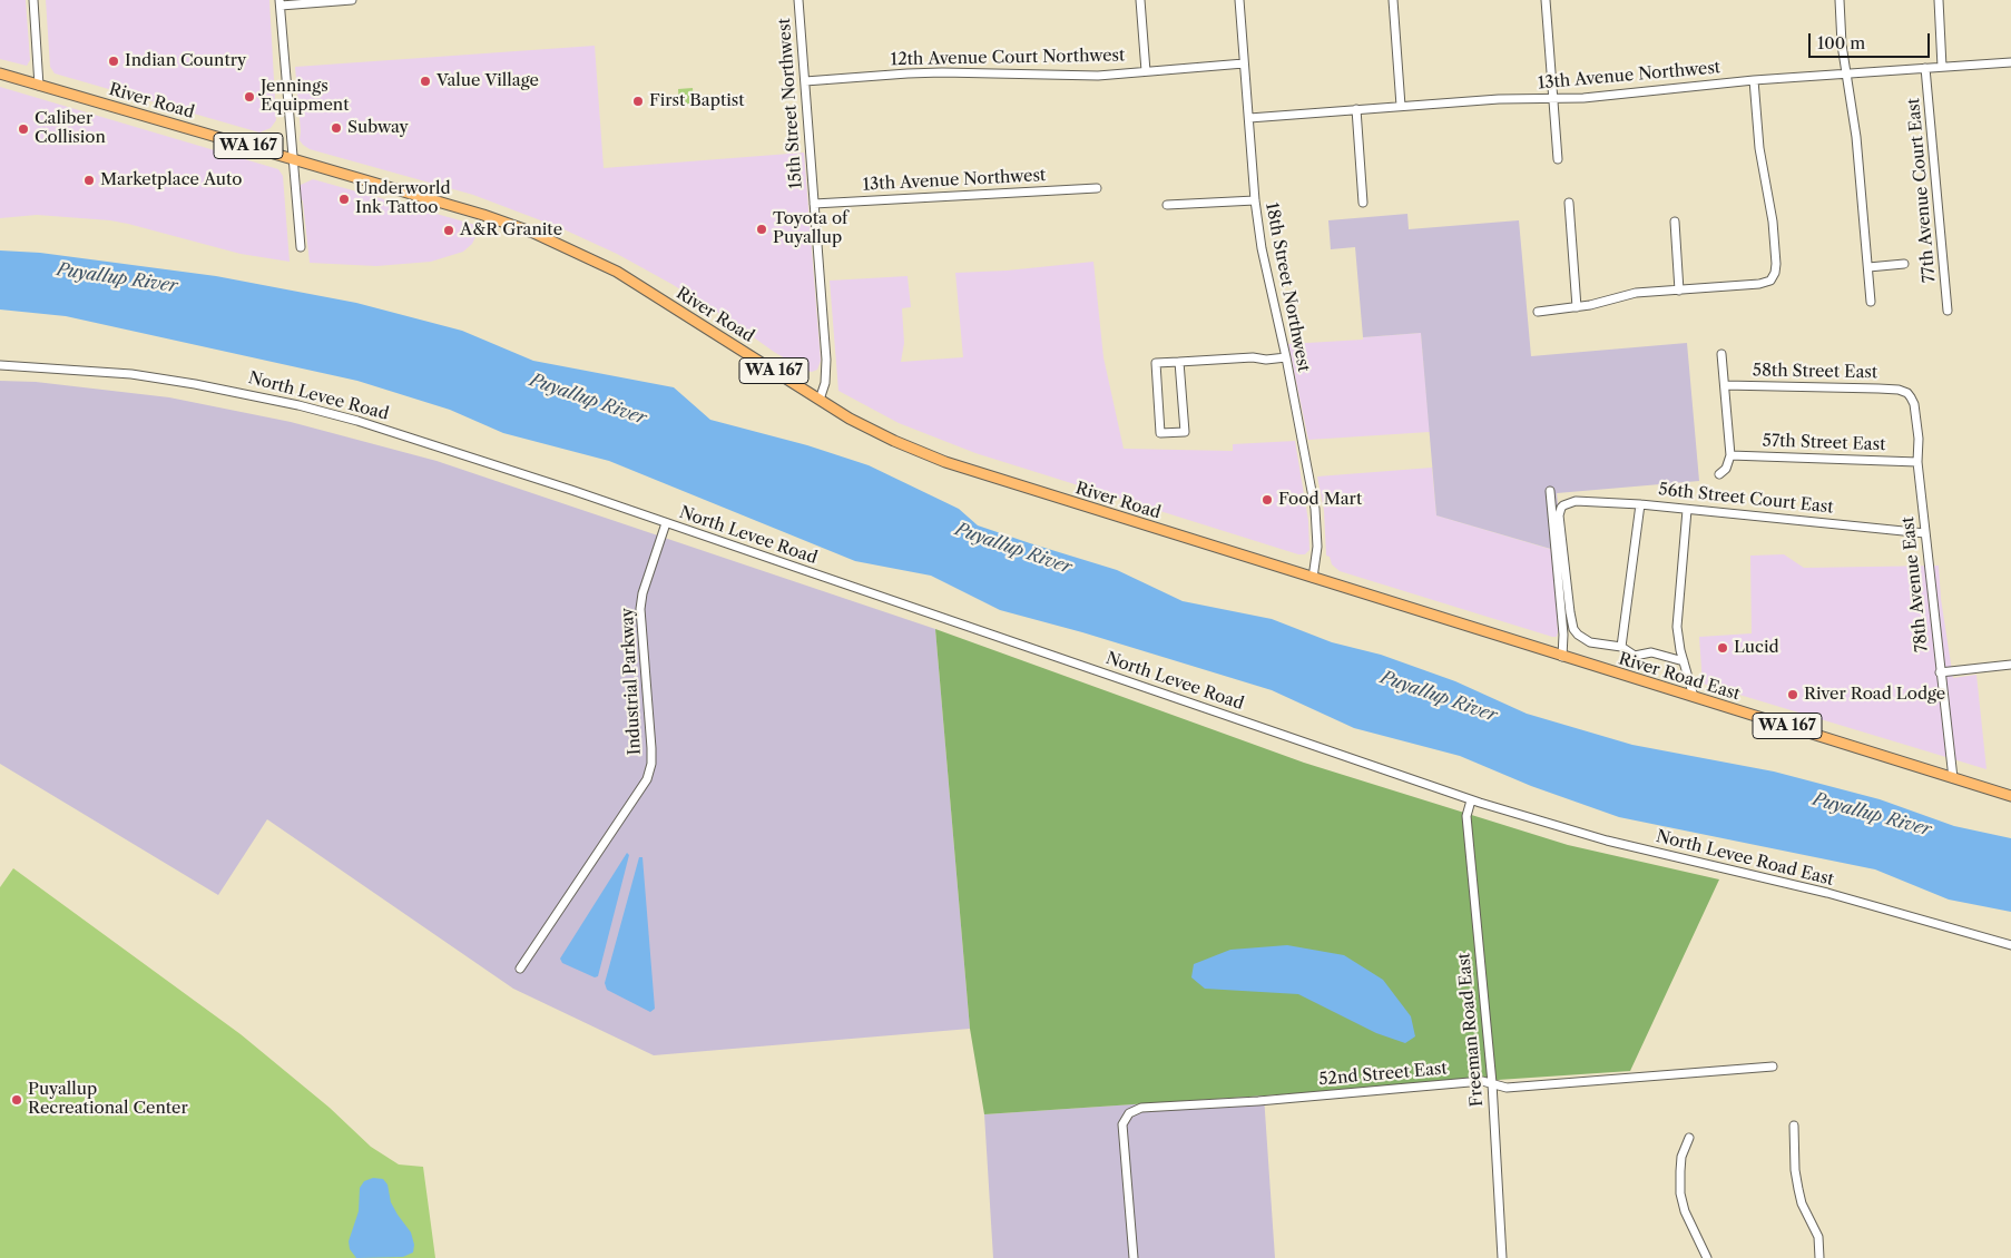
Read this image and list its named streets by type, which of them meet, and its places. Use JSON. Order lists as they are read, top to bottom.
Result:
{
  "streets": {
    "main road": ["River Road", "WA 167", "River Road East"],
    "street": [
      "12th Avenue Court Northwest",
      "13th Avenue Northwest",
      "15th Street Northwest",
      "77th Avenue Court East",
      "18th Street Northwest",
      "58th Street East",
      "North Levee Road",
      "57th Street East",
      "56th Street Court East",
      "78th Avenue East",
      "Industrial Parkway",
      "North Levee Road East",
      "Freeman Road East",
      "52nd Street East"
    ]
  },
  "crossings": [
    ["12th Avenue Court Northwest", "15th Street Northwest"],
    ["12th Avenue Court Northwest", "18th Street Northwest"],
    ["13th Avenue Northwest", "15th Street Northwest"],
    ["13th Avenue Northwest", "77th Avenue Court East"],
    ["13th Avenue Northwest", "18th Street Northwest"],
    ["River Road", "15th Street Northwest"],
    ["River Road", "18th Street Northwest"],
    ["River Road", "River Road East"],
    ["58th Street East", "78th Avenue East"],
    ["North Levee Road", "Industrial Parkway"],
    ["North Levee Road", "North Levee Road East"],
    ["North Levee Road", "Freeman Road East"],
    ["57th Street East", "78th Avenue East"],
    ["56th Street Court East", "78th Avenue East"],
    ["78th Avenue East", "River Road East"],
    ["North Levee Road East", "Freeman Road East"],
    ["Freeman Road East", "52nd Street East"]
  ],
  "water": ["Puyallup River"],
  "places": [
    "Indian Country",
    "Value Village",
    "Jennings Equipment",
    "First Baptist",
    "Subway",
    "Caliber Collision",
    "Marketplace Auto",
    "Underworld Ink Tattoo",
    "Toyota of Puyallup",
    "A&R Granite",
    "Food Mart",
    "Lucid",
    "River Road Lodge",
    "Puyallup Recreational Center"
  ],
  "scale_bar": "100 m"
}
